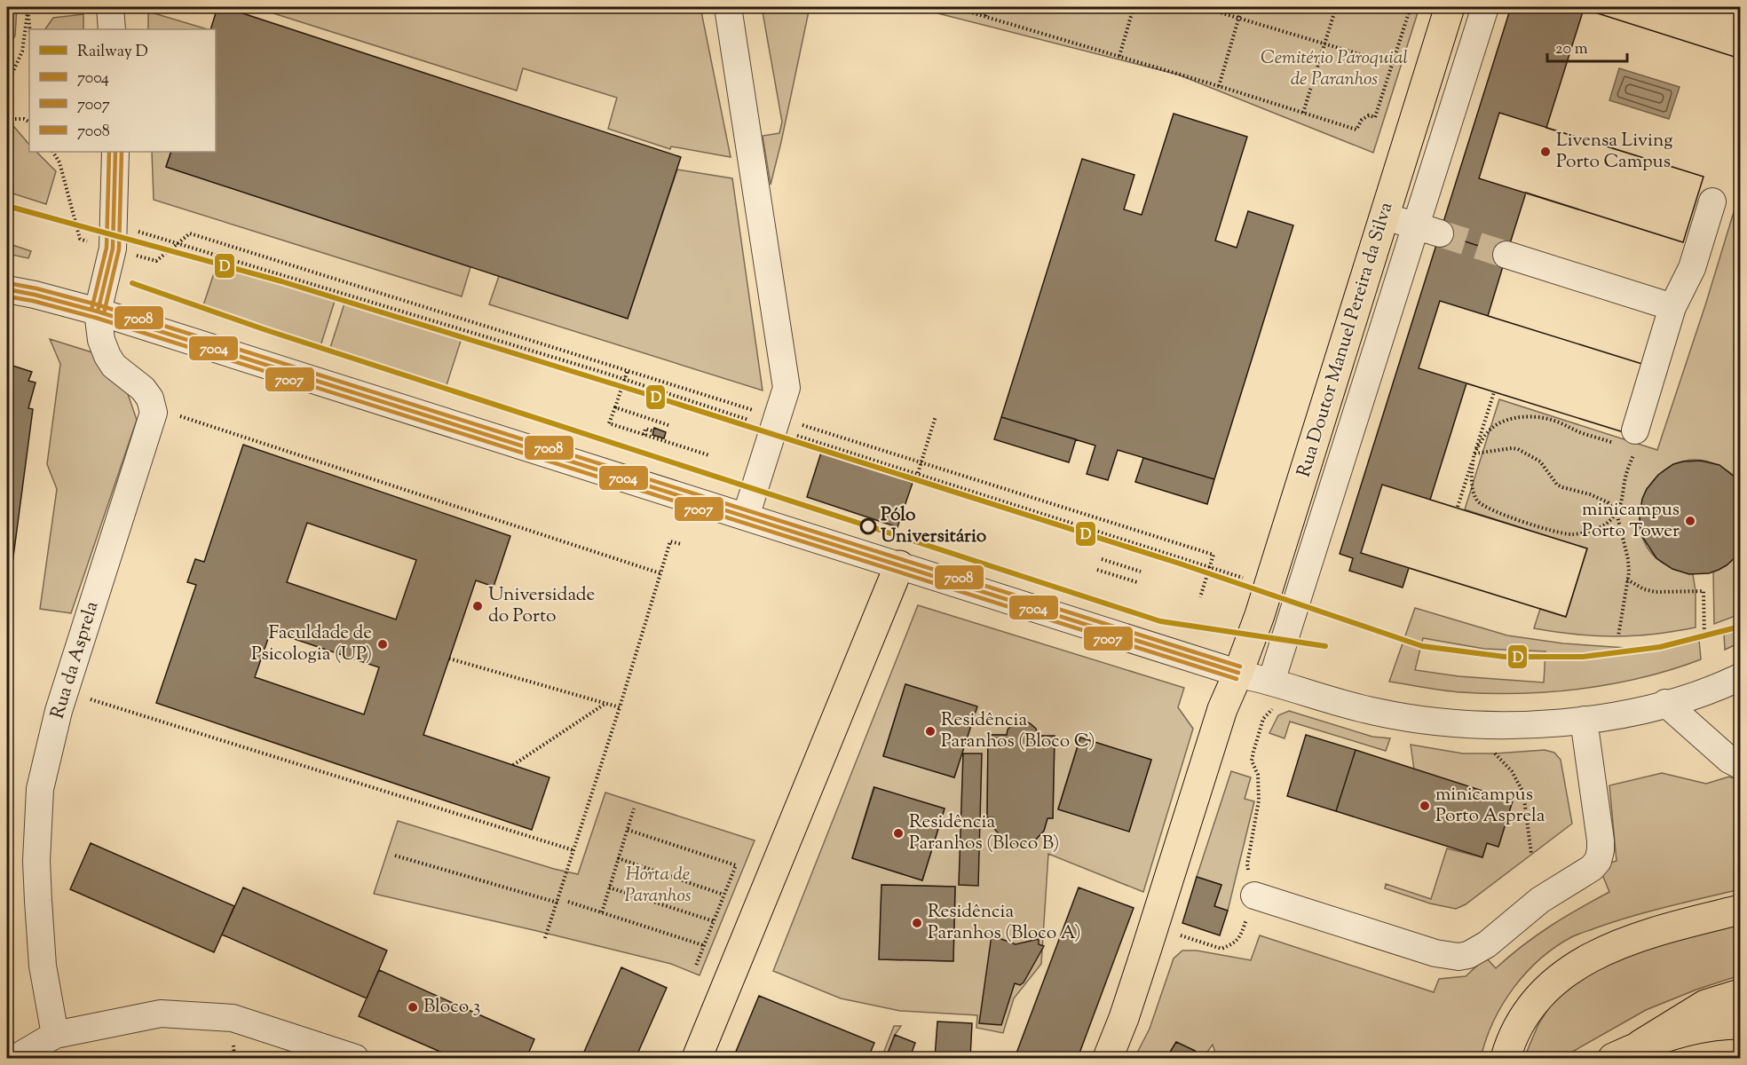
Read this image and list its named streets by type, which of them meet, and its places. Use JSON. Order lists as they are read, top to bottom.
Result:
{
  "streets": {
    "main road": ["Rua Doutor Manuel Pereira da Silva"],
    "street": ["Rua da Asprela"]
  },
  "parks": ["Cemitério Paroquial de Paranhos", "Horta de Paranhos"],
  "places": [
    "Livensa Living Porto Campus",
    "minicampus Porto Tower",
    "Pólo Universitário",
    "Universidade do Porto",
    "Faculdade de Psicologia (UP)",
    "Residência Paranhos (Bloco C)",
    "minicampus Porto Asprela",
    "Residência Paranhos (Bloco B)",
    "Residência Paranhos (Bloco A)",
    "Bloco 3"
  ],
  "lines": [
    "transit line 7004",
    "transit line 7007",
    "transit line 7008",
    "rail line D"
  ],
  "legend": [
    "Railway D",
    "7004",
    "7007",
    "7008"
  ],
  "scale_bar": "20 m"
}
